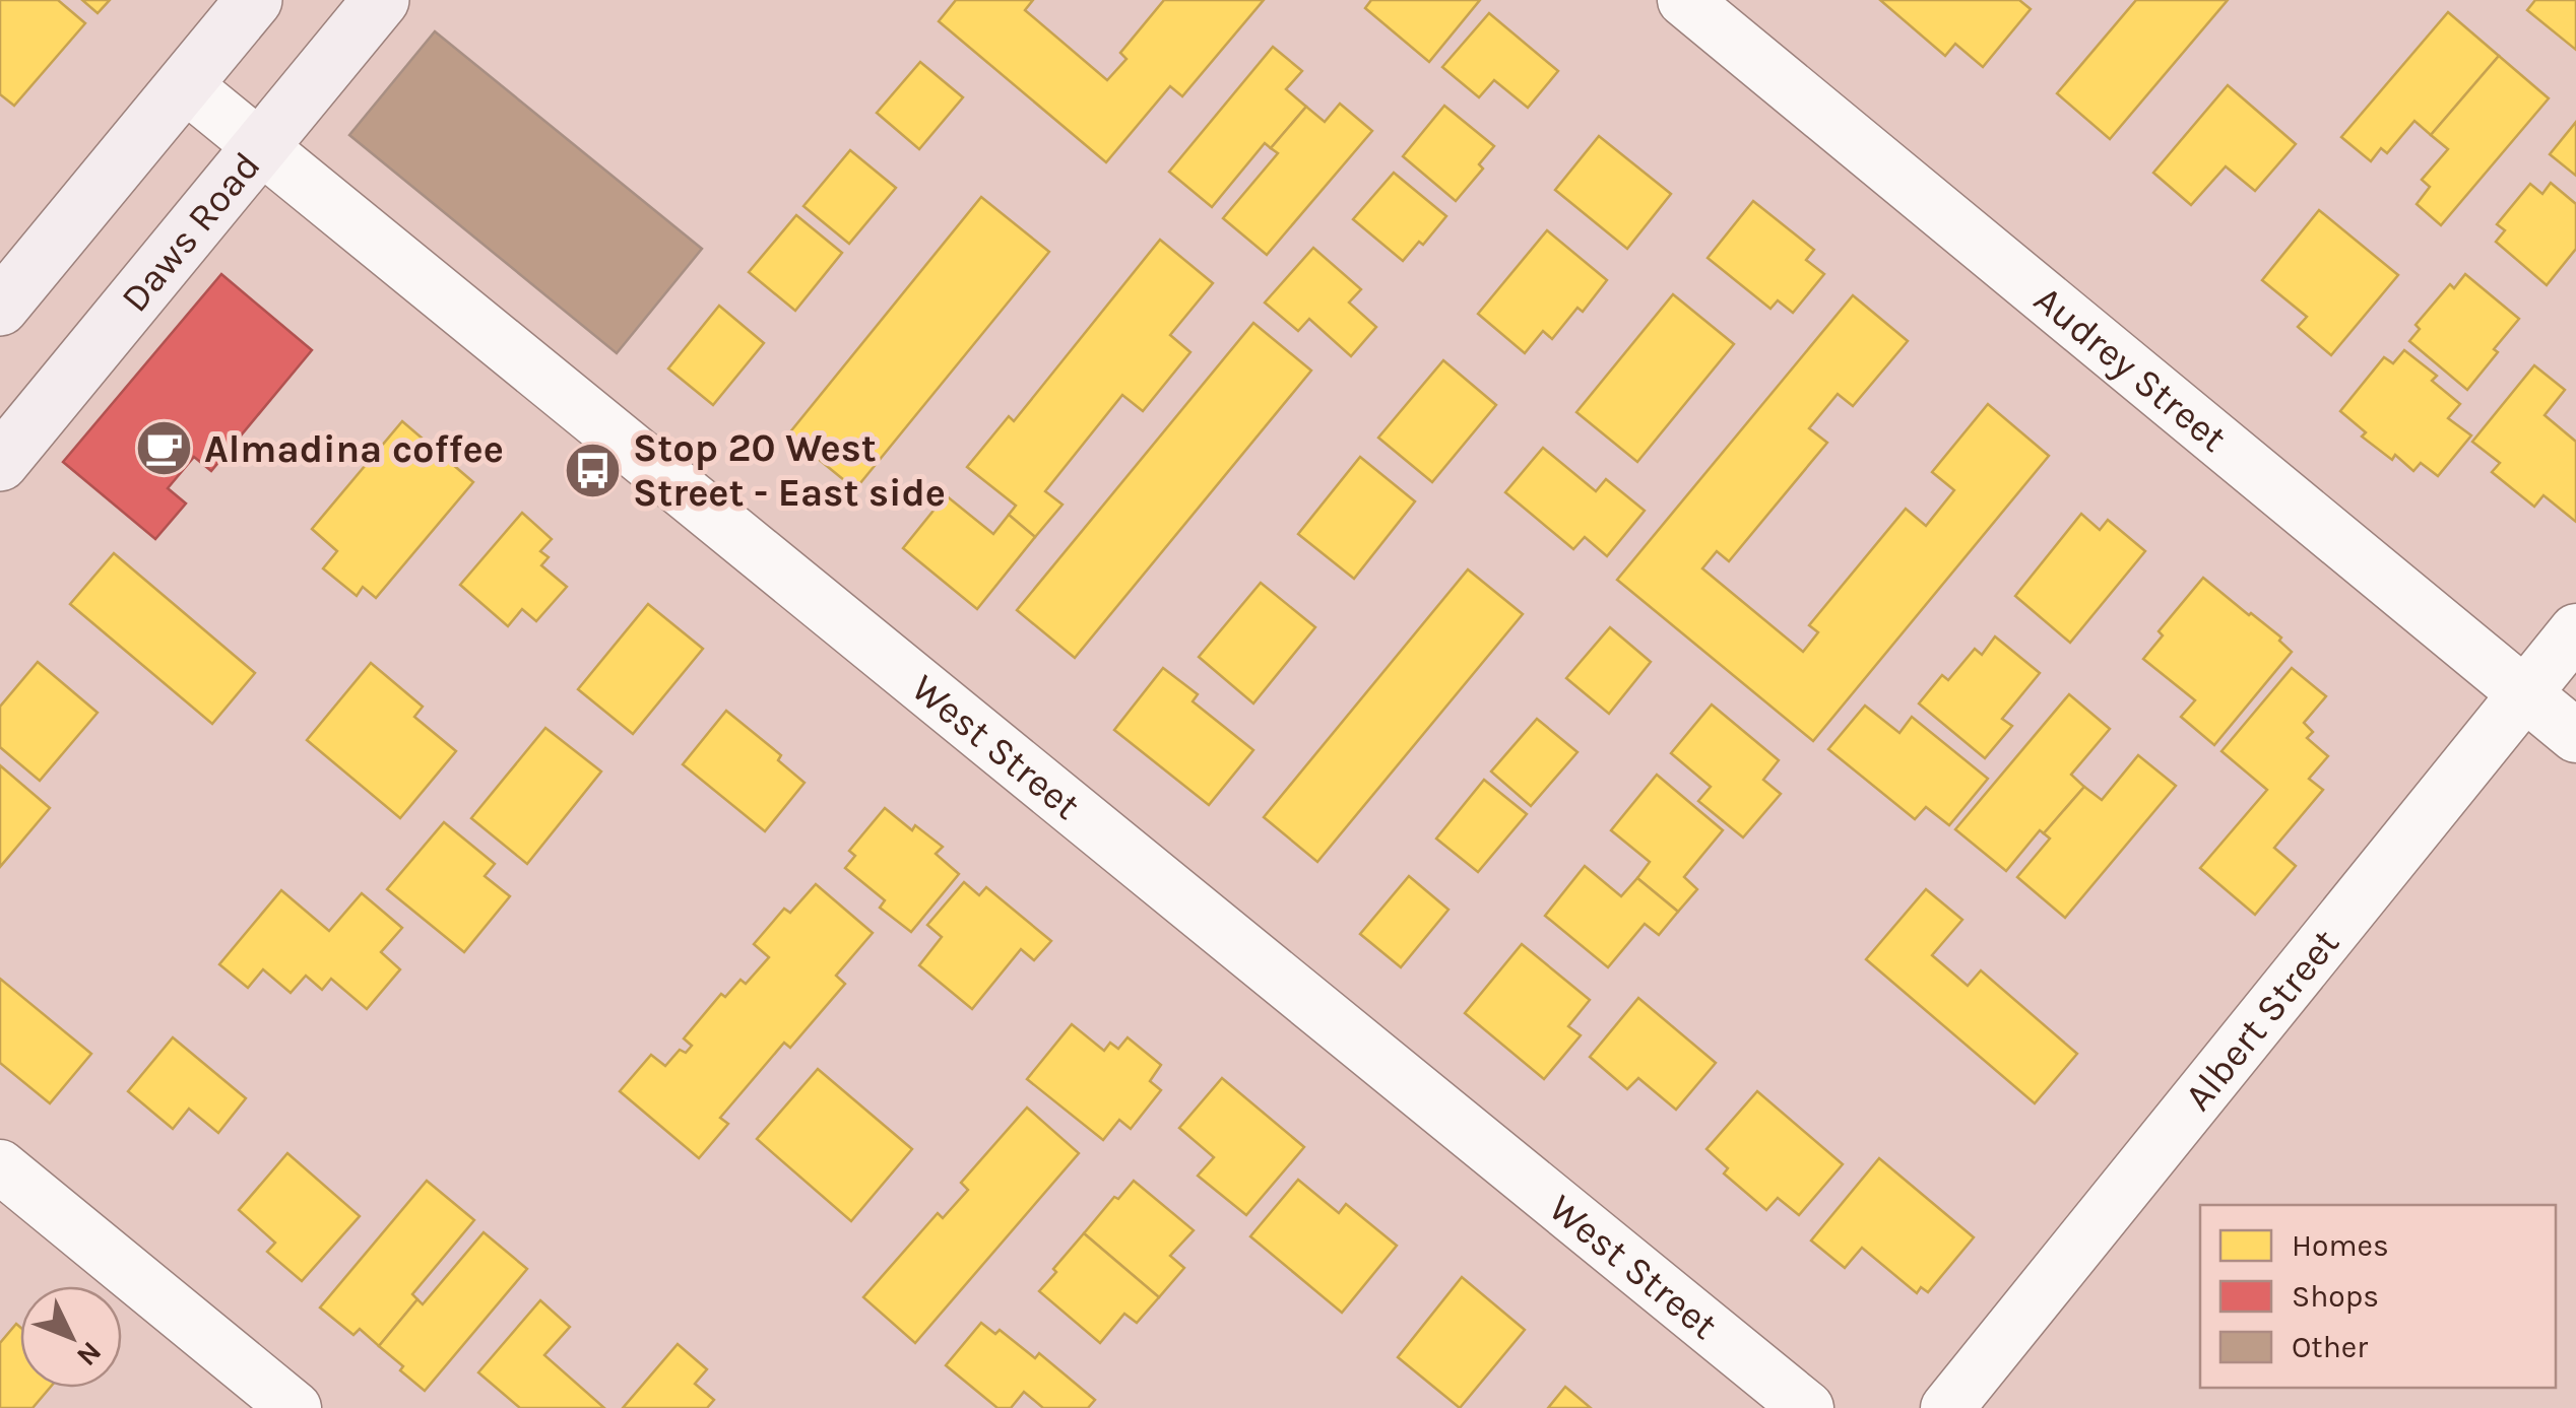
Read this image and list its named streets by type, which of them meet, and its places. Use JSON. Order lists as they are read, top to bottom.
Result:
{
  "streets": {
    "main road": ["Daws Road"],
    "street": ["Audrey Street", "West Street", "Albert Street"]
  },
  "crossings": [
    ["Daws Road", "West Street"],
    ["Audrey Street", "Albert Street"]
  ],
  "places": {
    "cafe": ["Almadina coffee"],
    "bus stop": ["Stop 20 West Street - East side"]
  },
  "legend": ["Homes", "Shops", "Other"],
  "north": "bottom right"
}
